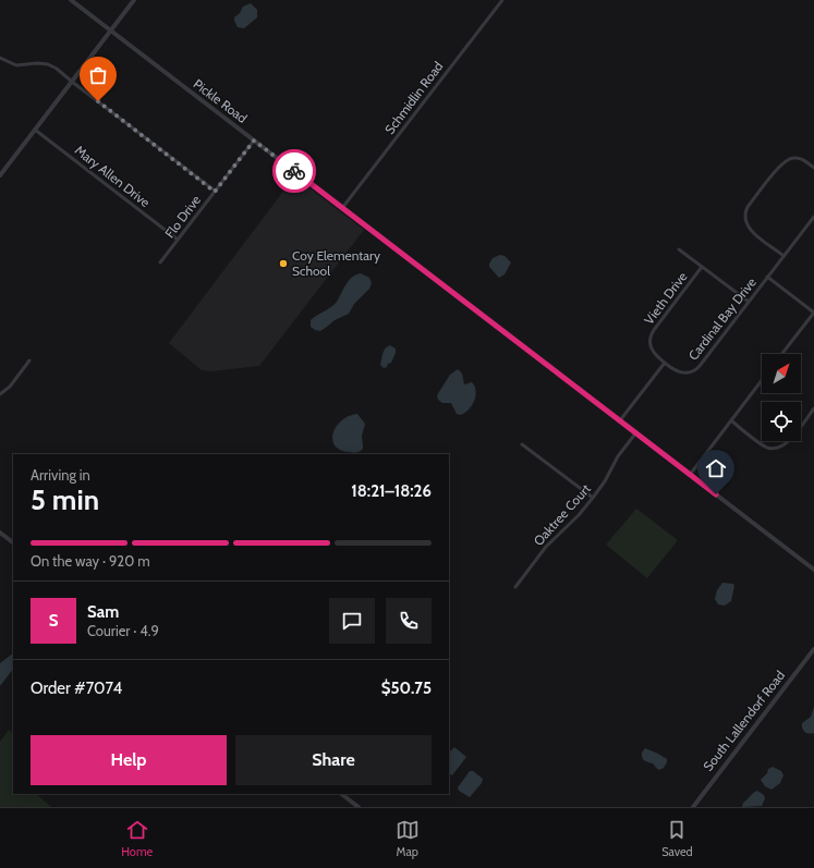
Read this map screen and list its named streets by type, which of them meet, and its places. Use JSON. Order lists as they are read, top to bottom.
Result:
{
  "streets": {
    "street": [
      "Schmidlin Road",
      "Pickle Road",
      "Mary Allen Drive",
      "Flo Drive",
      "Vieth Drive",
      "Cardinal Bay Drive",
      "Oaktree Court",
      "South Lallendorf Road"
    ]
  },
  "crossings": [
    ["Schmidlin Road", "Pickle Road"],
    ["Pickle Road", "Flo Drive"],
    ["Pickle Road", "Oaktree Court"],
    ["Mary Allen Drive", "Flo Drive"],
    ["Vieth Drive", "Cardinal Bay Drive"]
  ],
  "places": ["Coy Elementary School"],
  "north": "top right",
  "page": {
    "heading": ["5 min", "Arriving in", "18:21–18:26"],
    "panel": [
      "Sam",
      "Courier · 4.9",
      "Order #7074",
      "$50.75"
    ],
    "bar": "On the way · 920 m",
    "round": "S",
    "buttons": ["Help", "Share"],
    "tabs": ["Home", "Map", "Saved"]
  }
}
